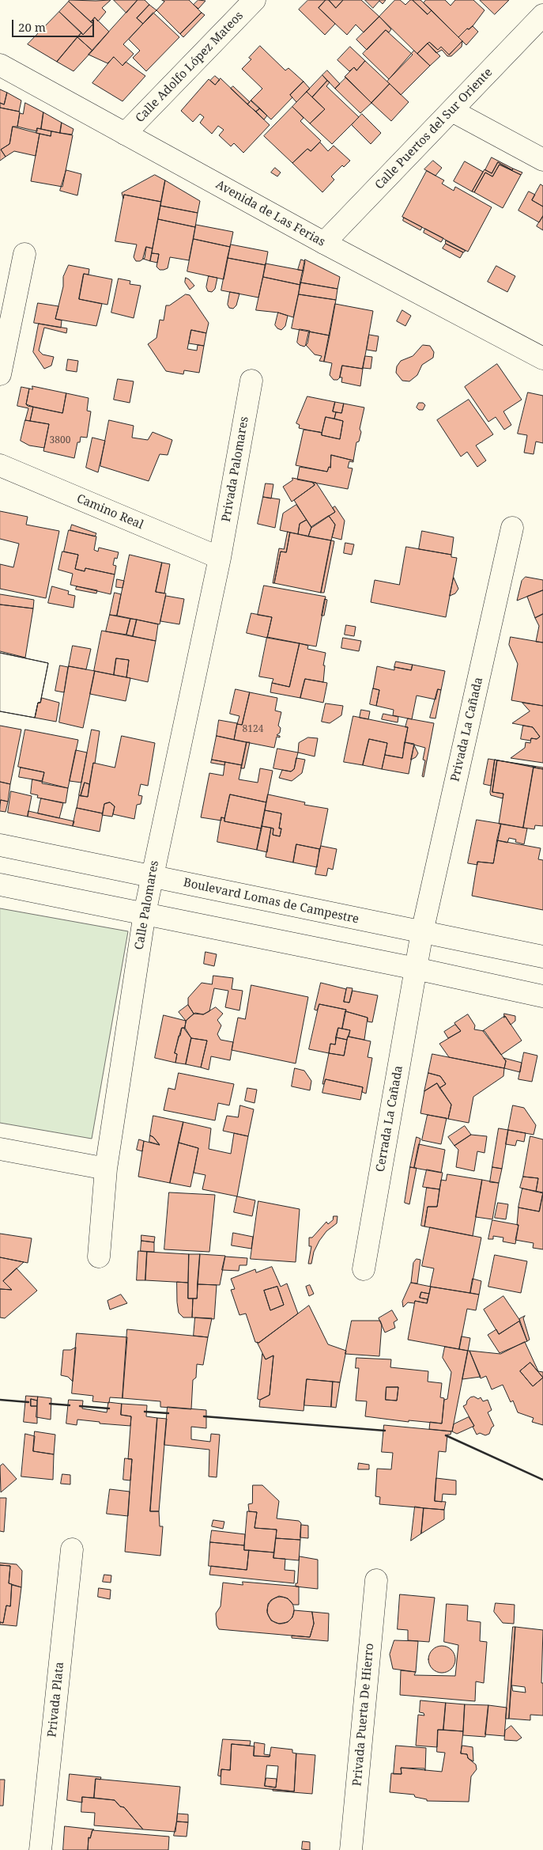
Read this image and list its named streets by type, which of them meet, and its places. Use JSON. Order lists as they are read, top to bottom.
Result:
{
  "streets": {
    "street": [
      "Calle Adolfo López Mateos",
      "Calle Puertos del Sur Oriente",
      "Avenida de Las Ferias",
      "Privada Palomares",
      "Camino Real",
      "Privada La Cañada",
      "Boulevard Lomas de Campestre",
      "Calle Palomares",
      "Cerrada La Cañada",
      "Privada Plata",
      "Privada Puerta De Hierro"
    ]
  },
  "crossings": [
    ["Calle Adolfo López Mateos", "Avenida de Las Ferias"],
    ["Calle Puertos del Sur Oriente", "Avenida de Las Ferias"],
    ["Privada Palomares", "Camino Real"],
    ["Privada Palomares", "Calle Palomares"],
    ["Camino Real", "Calle Palomares"],
    ["Privada La Cañada", "Boulevard Lomas de Campestre"],
    ["Privada La Cañada", "Cerrada La Cañada"],
    ["Boulevard Lomas de Campestre", "Calle Palomares"]
  ],
  "house_numbers": ["3800", "8124"],
  "scale_bar": "20 m"
}
